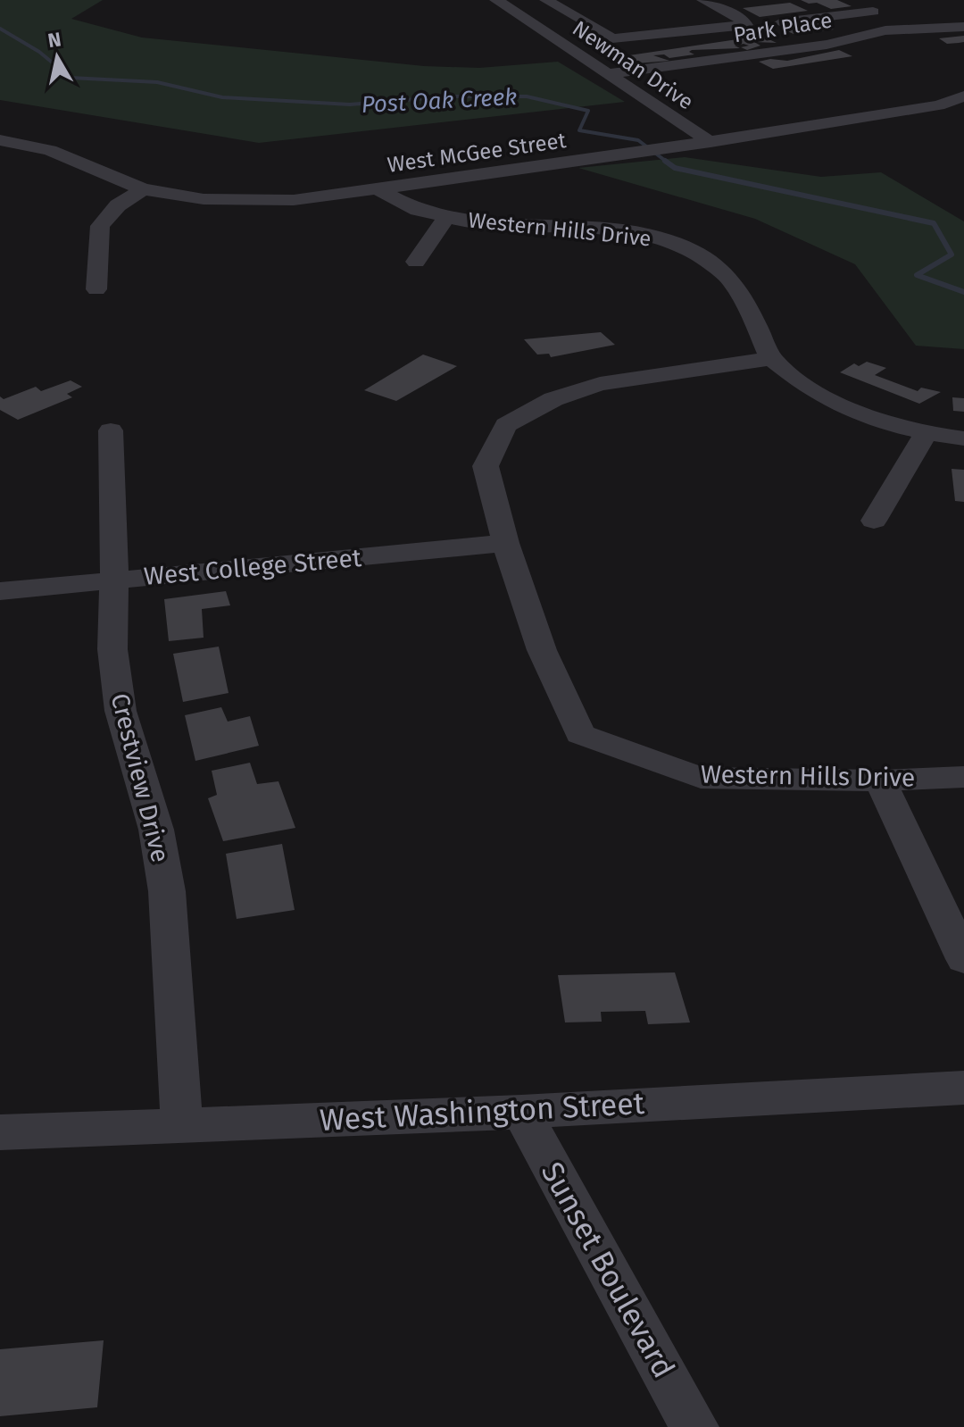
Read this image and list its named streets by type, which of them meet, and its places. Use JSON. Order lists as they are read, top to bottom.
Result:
{
  "streets": {
    "street": [
      "Park Place",
      "Newman Drive",
      "West McGee Street",
      "Western Hills Drive",
      "West College Street",
      "Crestview Drive",
      "West Washington Street",
      "Sunset Boulevard"
    ]
  },
  "crossings": [
    ["Park Place", "Newman Drive"],
    ["Newman Drive", "West McGee Street"],
    ["West McGee Street", "Western Hills Drive"],
    ["Western Hills Drive", "West College Street"],
    ["West College Street", "Crestview Drive"],
    ["Crestview Drive", "West Washington Street"],
    ["West Washington Street", "Sunset Boulevard"]
  ],
  "water": ["Post Oak Creek"],
  "north": "top"
}
